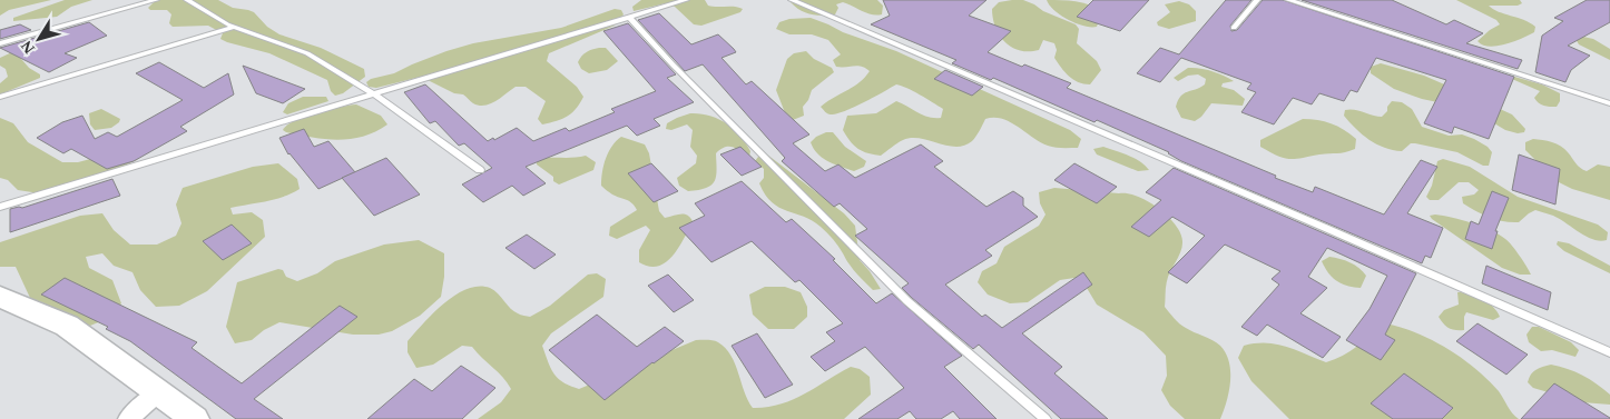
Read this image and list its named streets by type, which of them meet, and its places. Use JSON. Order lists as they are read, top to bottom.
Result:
{
  "north": "bottom left"
}
